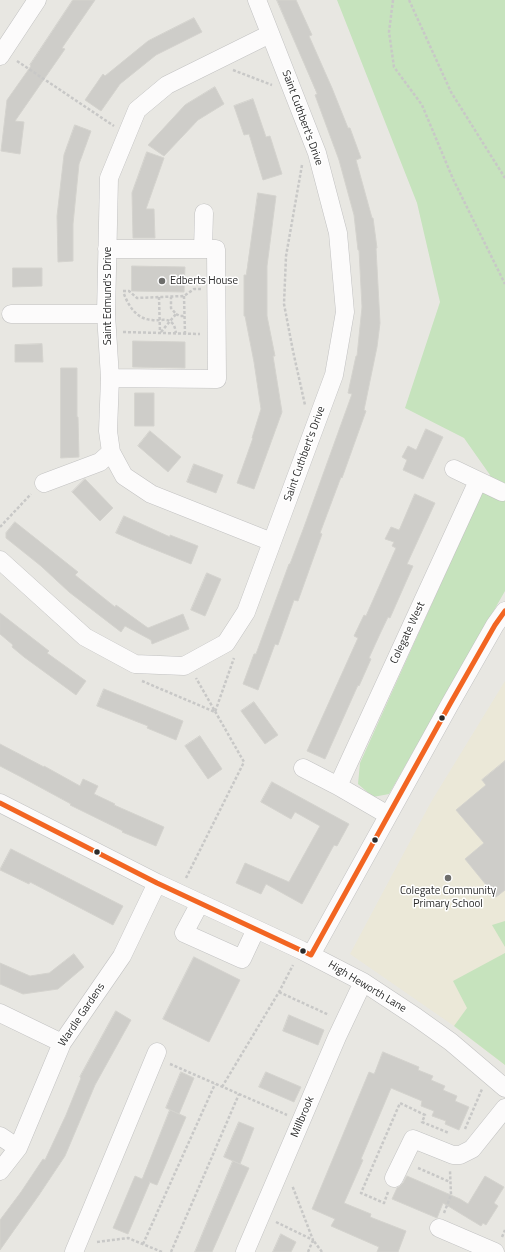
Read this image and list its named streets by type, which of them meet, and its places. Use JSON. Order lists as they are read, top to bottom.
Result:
{
  "streets": {
    "street": [
      "Saint Cuthbert's Drive",
      "Saint Edmund's Drive",
      "Colegate West",
      "High Heworth Lane",
      "Wardle Gardens",
      "Millbrook"
    ]
  },
  "crossings": [
    ["Saint Cuthbert's Drive", "Saint Edmund's Drive"],
    ["High Heworth Lane", "Wardle Gardens"],
    ["High Heworth Lane", "Millbrook"]
  ],
  "places": ["Edberts House", "Colegate Community Primary School"]
}
